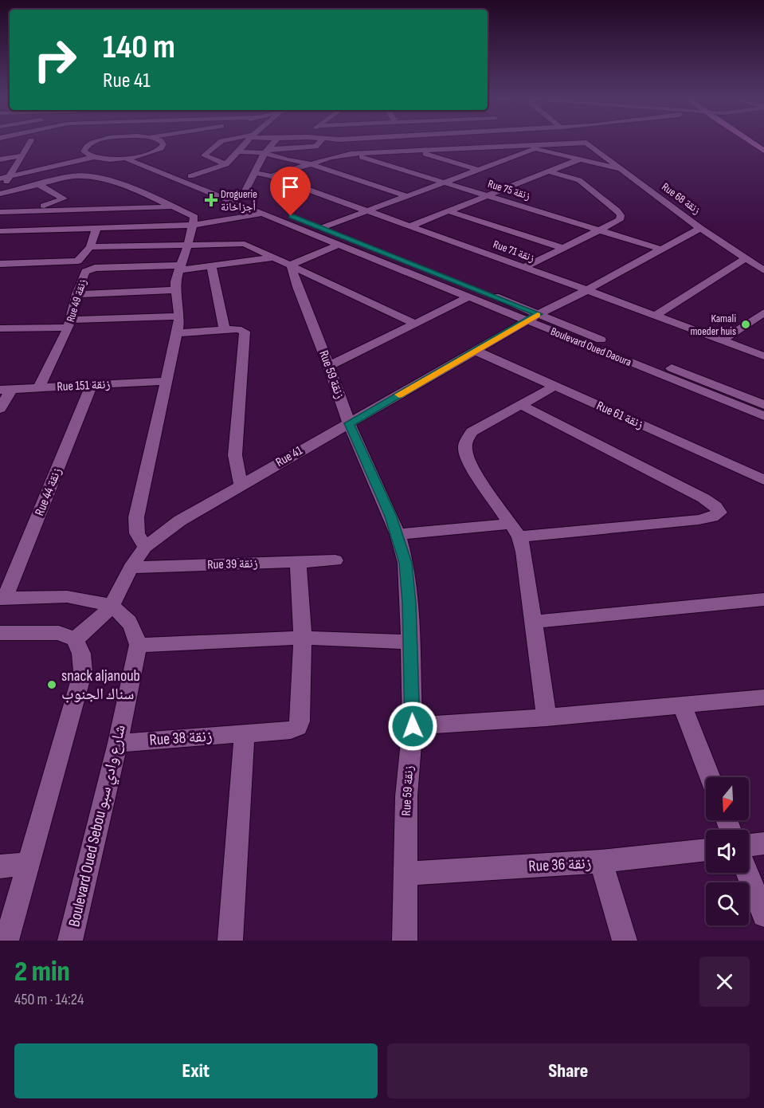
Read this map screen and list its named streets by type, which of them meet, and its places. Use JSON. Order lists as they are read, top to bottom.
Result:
{
  "streets": {
    "street": [
      "Rue 75 زنقة",
      "Rue 68 زنقة",
      "Rue 71 زنقة",
      "Rue 49 زنقة",
      "Boulevard Oued Daoura",
      "Rue 59 زنقة",
      "Rue 151 زنقة",
      "Rue 61 زنقة",
      "Rue 41",
      "Rue 44 زنقة",
      "Rue 39 زنقة",
      "Rue 38 زنقة",
      "Boulevard Oued Sebou شارع وادي سبو",
      "Rue 36 زنقة"
    ]
  },
  "crossings": [
    ["Rue 75 زنقة", "Rue 41"],
    ["Rue 68 زنقة", "Rue 41"],
    ["Rue 71 زنقة", "Rue 41"],
    ["Rue 49 زنقة", "Rue 151 زنقة"],
    ["Boulevard Oued Daoura", "Rue 41"],
    ["Rue 59 زنقة", "Rue 41"],
    ["Rue 59 زنقة", "Rue 36 زنقة"],
    ["Rue 151 زنقة", "Rue 44 زنقة"],
    ["Rue 61 زنقة", "Rue 41"],
    ["Rue 41", "Rue 39 زنقة"],
    ["Rue 38 زنقة", "Boulevard Oued Sebou شارع وادي سبو"]
  ],
  "places": {
    "health": ["Droguerie أجزاخانة"],
    "other": ["Kamali moeder huis", "snack aljanoub سناك الجنوب"]
  },
  "north": "bottom",
  "page": {
    "turn": ["140 m", "Rue 41"],
    "heading": ["2 min", "450 m · 14:24"],
    "buttons": ["Exit", "Share"]
  }
}
